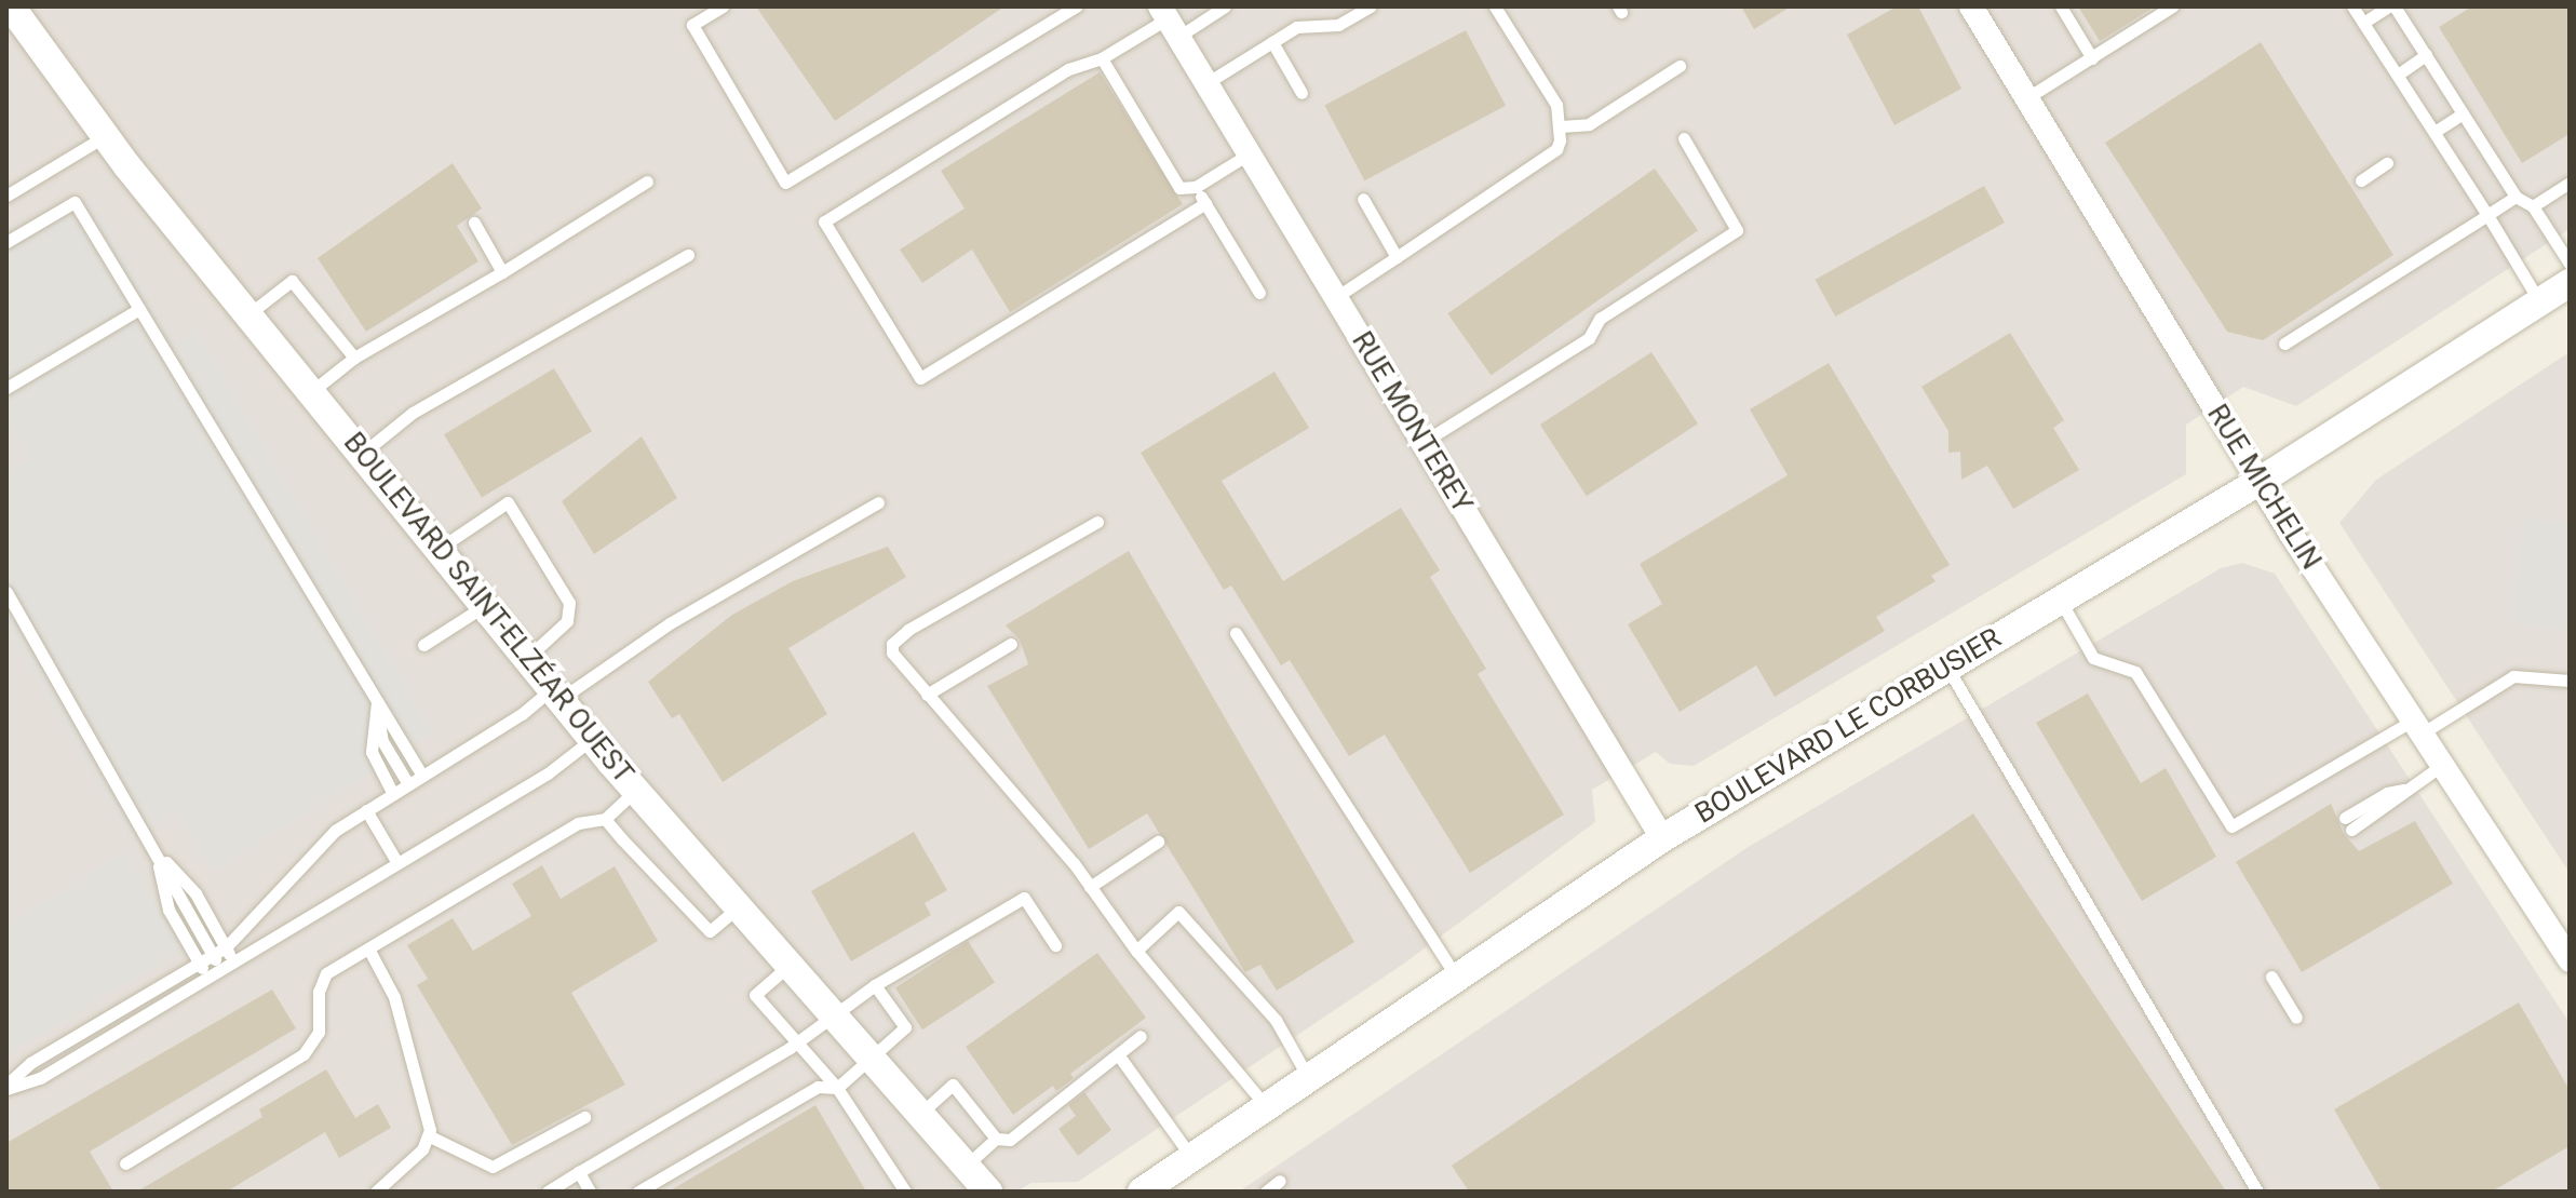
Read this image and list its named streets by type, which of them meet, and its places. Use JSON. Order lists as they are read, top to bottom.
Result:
{
  "streets": {
    "street": [
      "RUE MONTEREY",
      "RUE MICHELIN",
      "BOULEVARD SAINT-ELZÉAR OUEST",
      "BOULEVARD LE CORBUSIER"
    ]
  },
  "crossings": [
    ["RUE MONTEREY", "BOULEVARD LE CORBUSIER"],
    ["RUE MICHELIN", "BOULEVARD LE CORBUSIER"]
  ]
}
